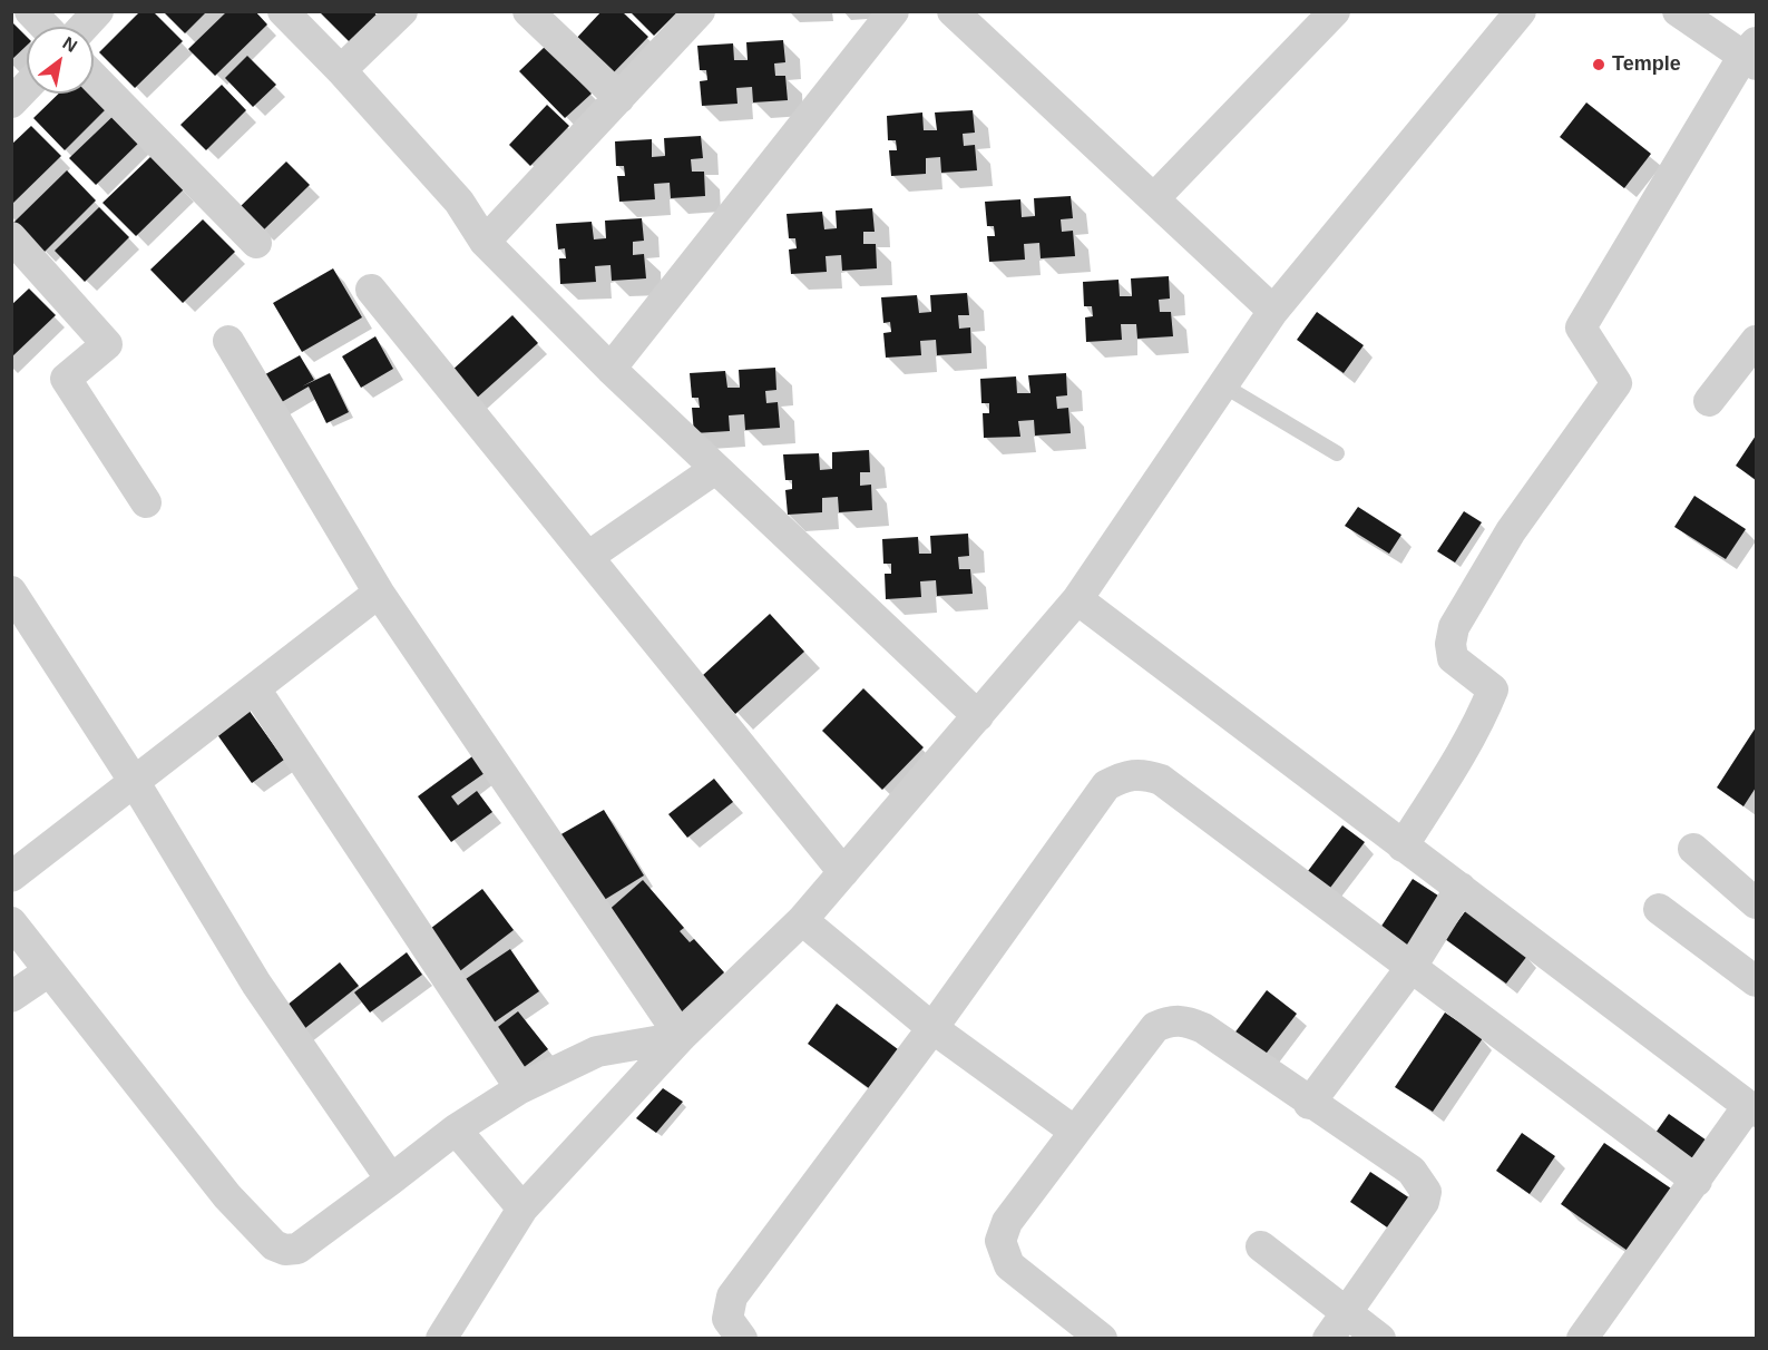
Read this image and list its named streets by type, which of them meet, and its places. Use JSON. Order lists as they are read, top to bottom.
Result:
{
  "places": ["Temple"],
  "north": "top right"
}
